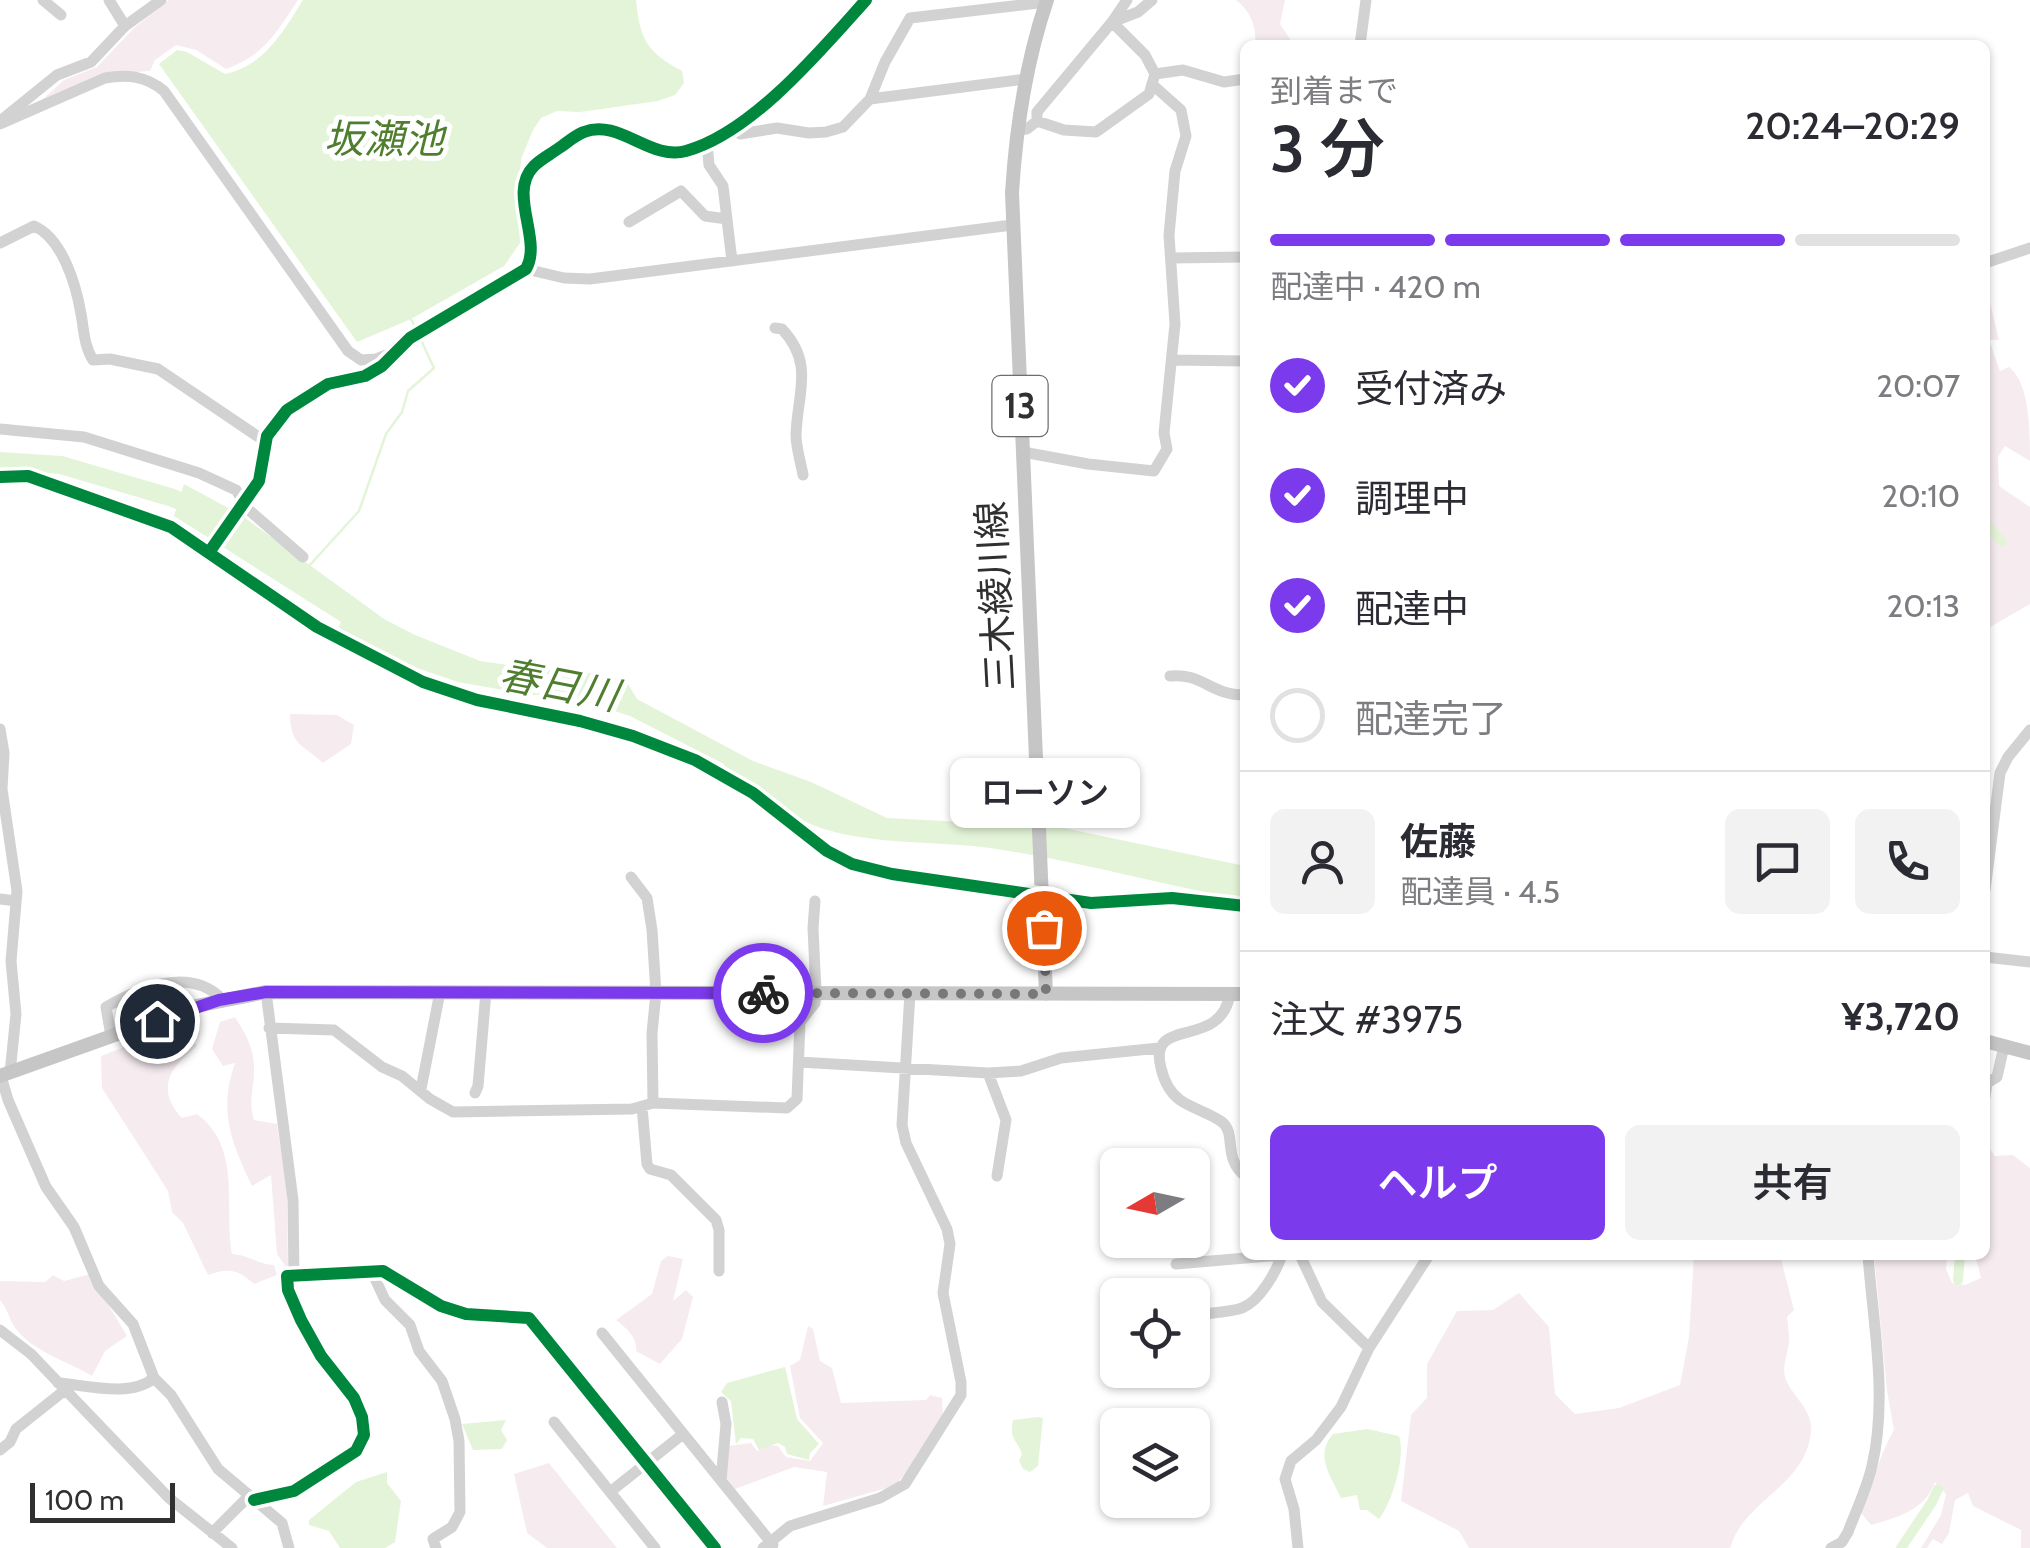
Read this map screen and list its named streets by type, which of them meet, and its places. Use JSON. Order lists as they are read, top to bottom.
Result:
{
  "streets": {
    "main road": ["13", "三木綾川線"]
  },
  "water": ["坂瀬池", "春日川"],
  "places": ["ローソン"],
  "scale_bar": "100 m",
  "north": "left",
  "page": {
    "heading": ["3 分", "到着まで", "20:24–20:29"],
    "panel": [
      "佐藤",
      "配達員 · 4.5",
      "注文 #3975",
      "¥3,720"
    ],
    "bar": "配達中 · 420 m",
    "list": [
      ["受付済み", "20:07"],
      ["調理中", "20:10"],
      ["配達中", "20:13"],
      "配達完了"
    ],
    "bubble": "ローソン",
    "buttons": ["ヘルプ", "共有"],
    "scale": "100 m"
  }
}
